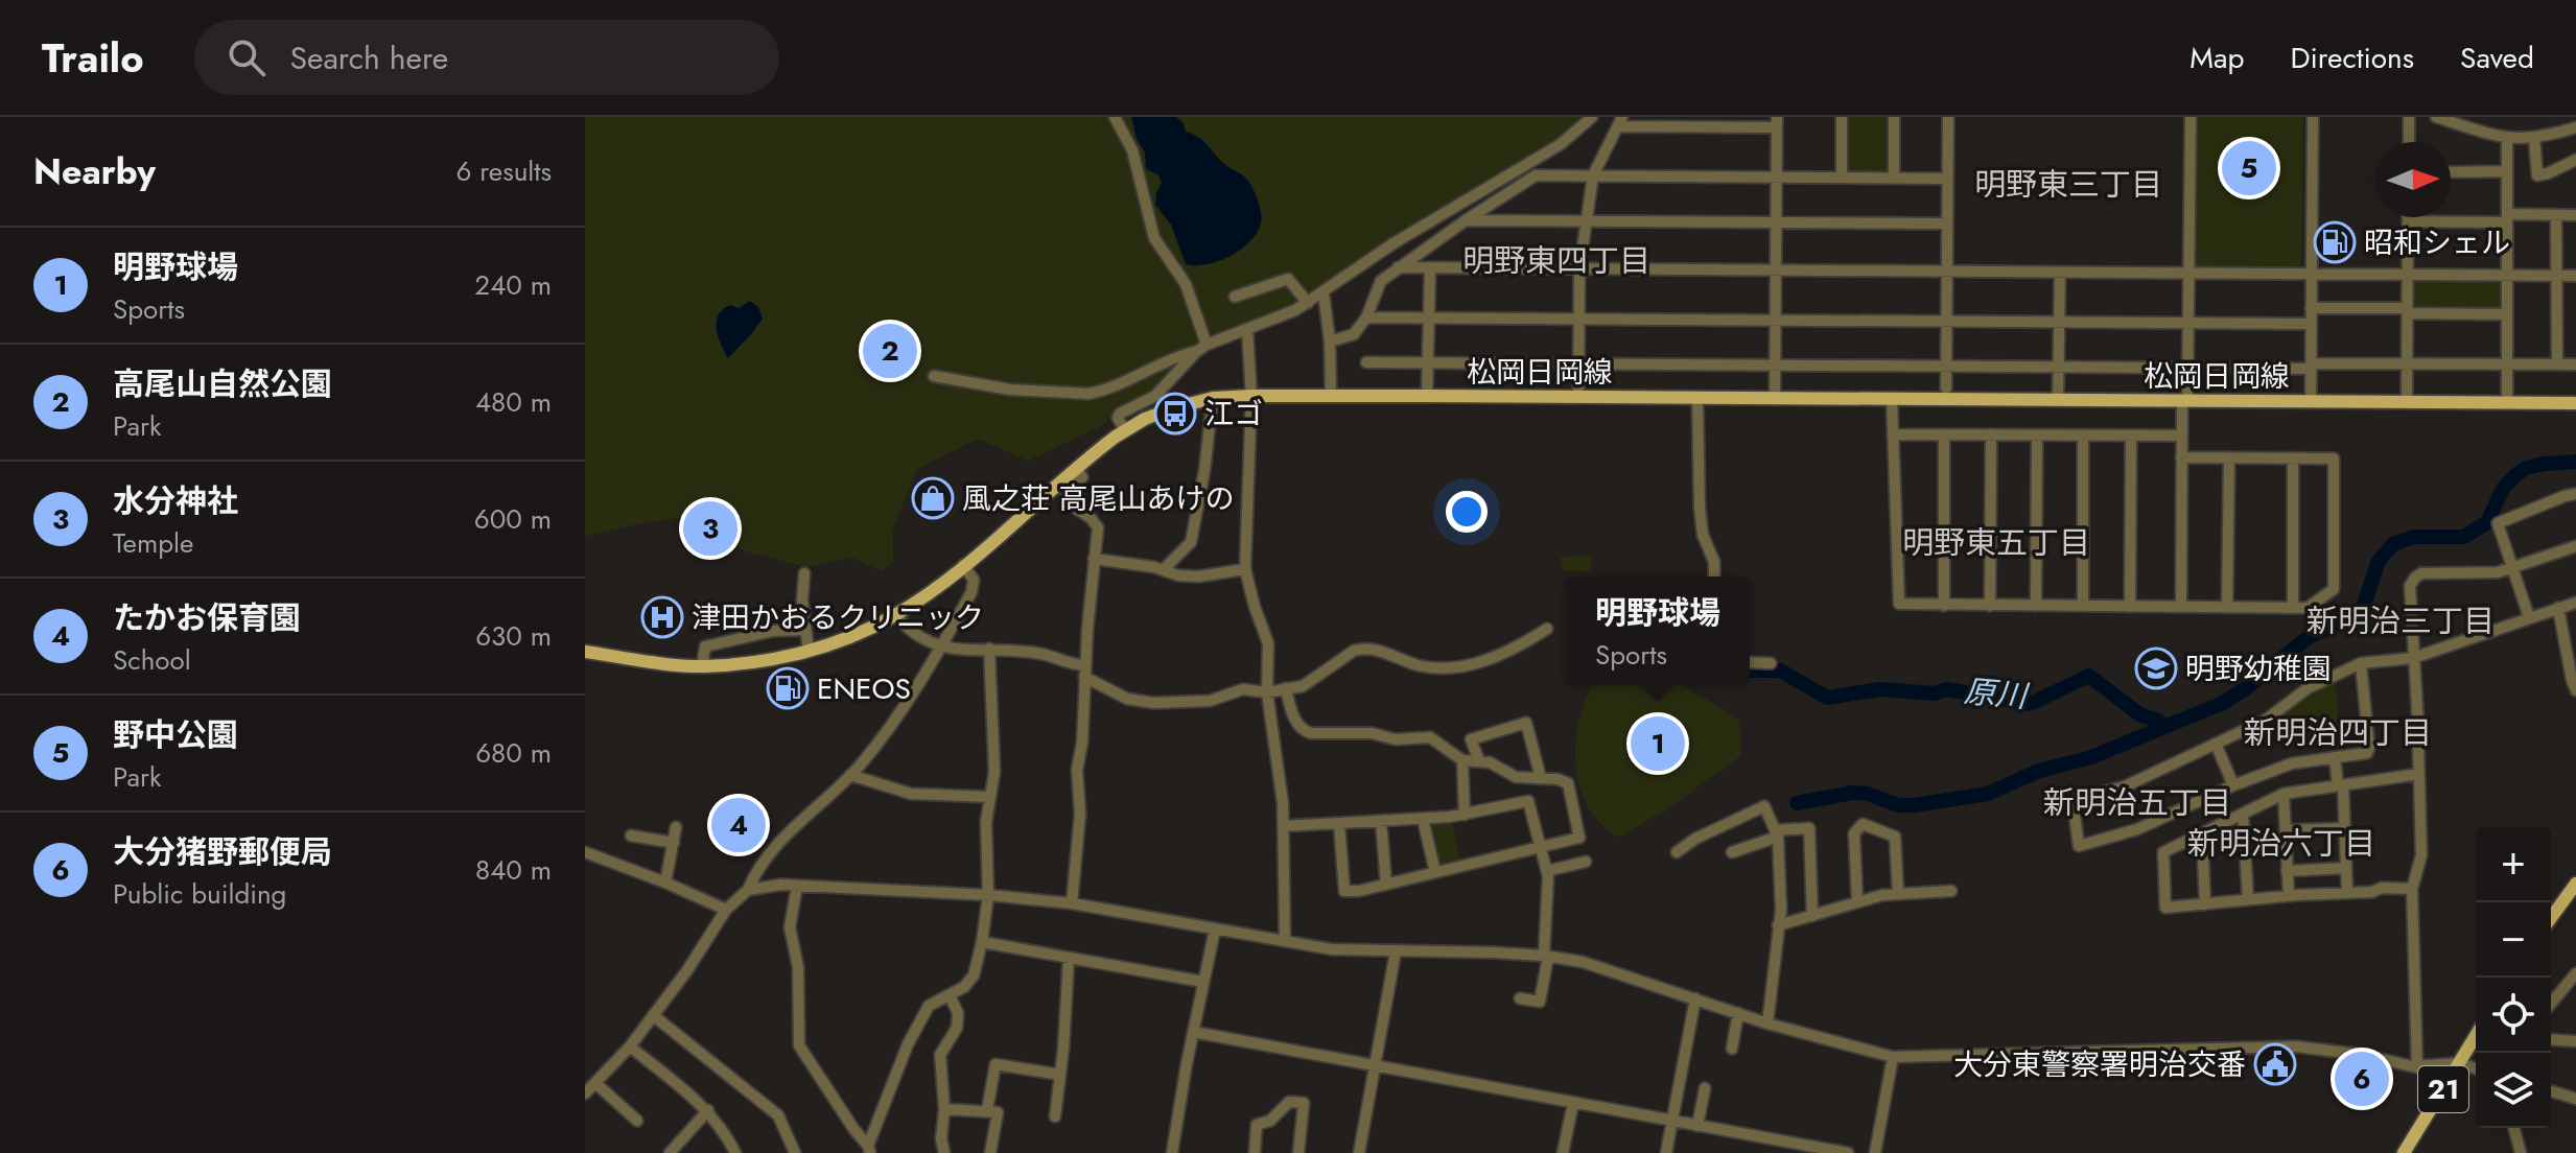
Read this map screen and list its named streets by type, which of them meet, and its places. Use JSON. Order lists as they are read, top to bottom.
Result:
{
  "streets": {
    "main road": ["松岡日岡線", "21"]
  },
  "districts": [
    "明野東三丁目",
    "明野東四丁目",
    "明野東五丁目",
    "新明治三丁目",
    "新明治四丁目",
    "新明治五丁目",
    "新明治六丁目"
  ],
  "water": ["原川"],
  "places": {
    "fuel station": ["昭和シェル", "ENEOS"],
    "bus stop": ["江ゴ"],
    "shop": ["風之荘 高尾山あけの"],
    "hospital": ["津田かおるクリニック"],
    "school or university": ["明野幼稚園"],
    "public building": ["大分東警察署明治交番"]
  },
  "north": "right",
  "page": {
    "header": "Trailo",
    "search": "Search here",
    "nav": ["Map", "Directions", "Saved"],
    "heading": ["Nearby", "6 results"],
    "pins": [
      "5",
      "2",
      "3",
      "1",
      "4",
      "6"
    ],
    "list": [
      {
        "mark": "1",
        "name": "明野球場",
        "note": "Sports",
        "value": "240 m"
      },
      {
        "mark": "2",
        "name": "高尾山自然公園",
        "note": "Park",
        "value": "480 m"
      },
      {
        "mark": "3",
        "name": "水分神社",
        "note": "Temple",
        "value": "600 m"
      },
      {
        "mark": "4",
        "name": "たかお保育園",
        "note": "School",
        "value": "630 m"
      },
      {
        "mark": "5",
        "name": "野中公園",
        "note": "Park",
        "value": "680 m"
      },
      {
        "mark": "6",
        "name": "大分猪野郵便局",
        "note": "Public building",
        "value": "840 m"
      }
    ],
    "popup": ["明野球場", "Sports"],
    "map_buttons": ["+", "−"]
  }
}
